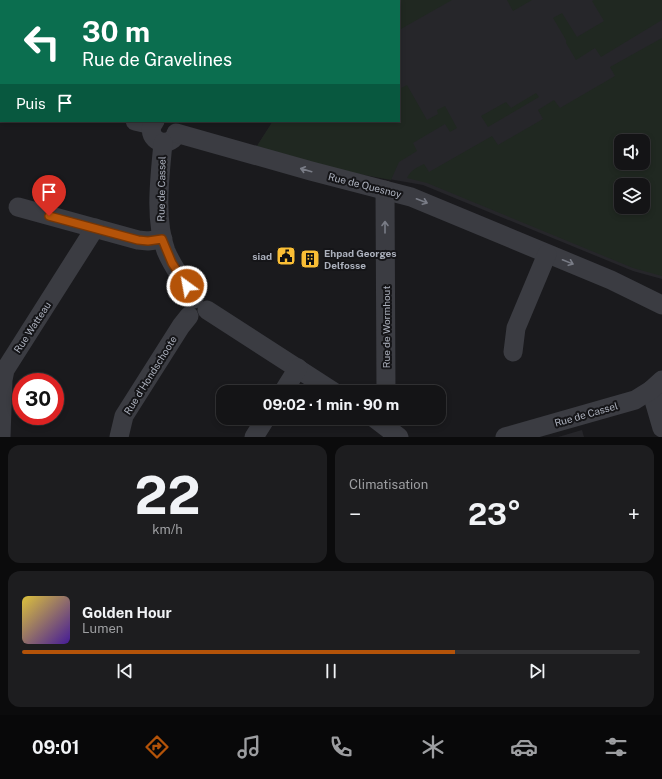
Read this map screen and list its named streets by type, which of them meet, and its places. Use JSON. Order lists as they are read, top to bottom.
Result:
{
  "streets": {
    "street": [
      "Rue de Quesnoy",
      "Rue de Cassel",
      "Rue Watteau",
      "Rue de Wormhout",
      "Rue d'Hondschoote"
    ]
  },
  "crossings": [
    ["Rue de Quesnoy", "Rue de Cassel"],
    ["Rue de Quesnoy", "Rue de Wormhout"],
    ["Rue de Cassel", "Rue d'Hondschoote"]
  ],
  "places": {
    "public building": ["siad"],
    "building": ["Ehpad Georges Delfosse"]
  },
  "page": {
    "turn": ["30 m", "Rue de Gravelines"],
    "then": "Puis",
    "limit": "30",
    "trip": "09:02 · 1 min · 90 m",
    "tile": [
      ["22", "km/h"],
      "Climatisation"
    ],
    "heat": ["−", "23°", "+"],
    "song": ["Golden Hour", "Lumen"],
    "tabs": "09:01"
  }
}
